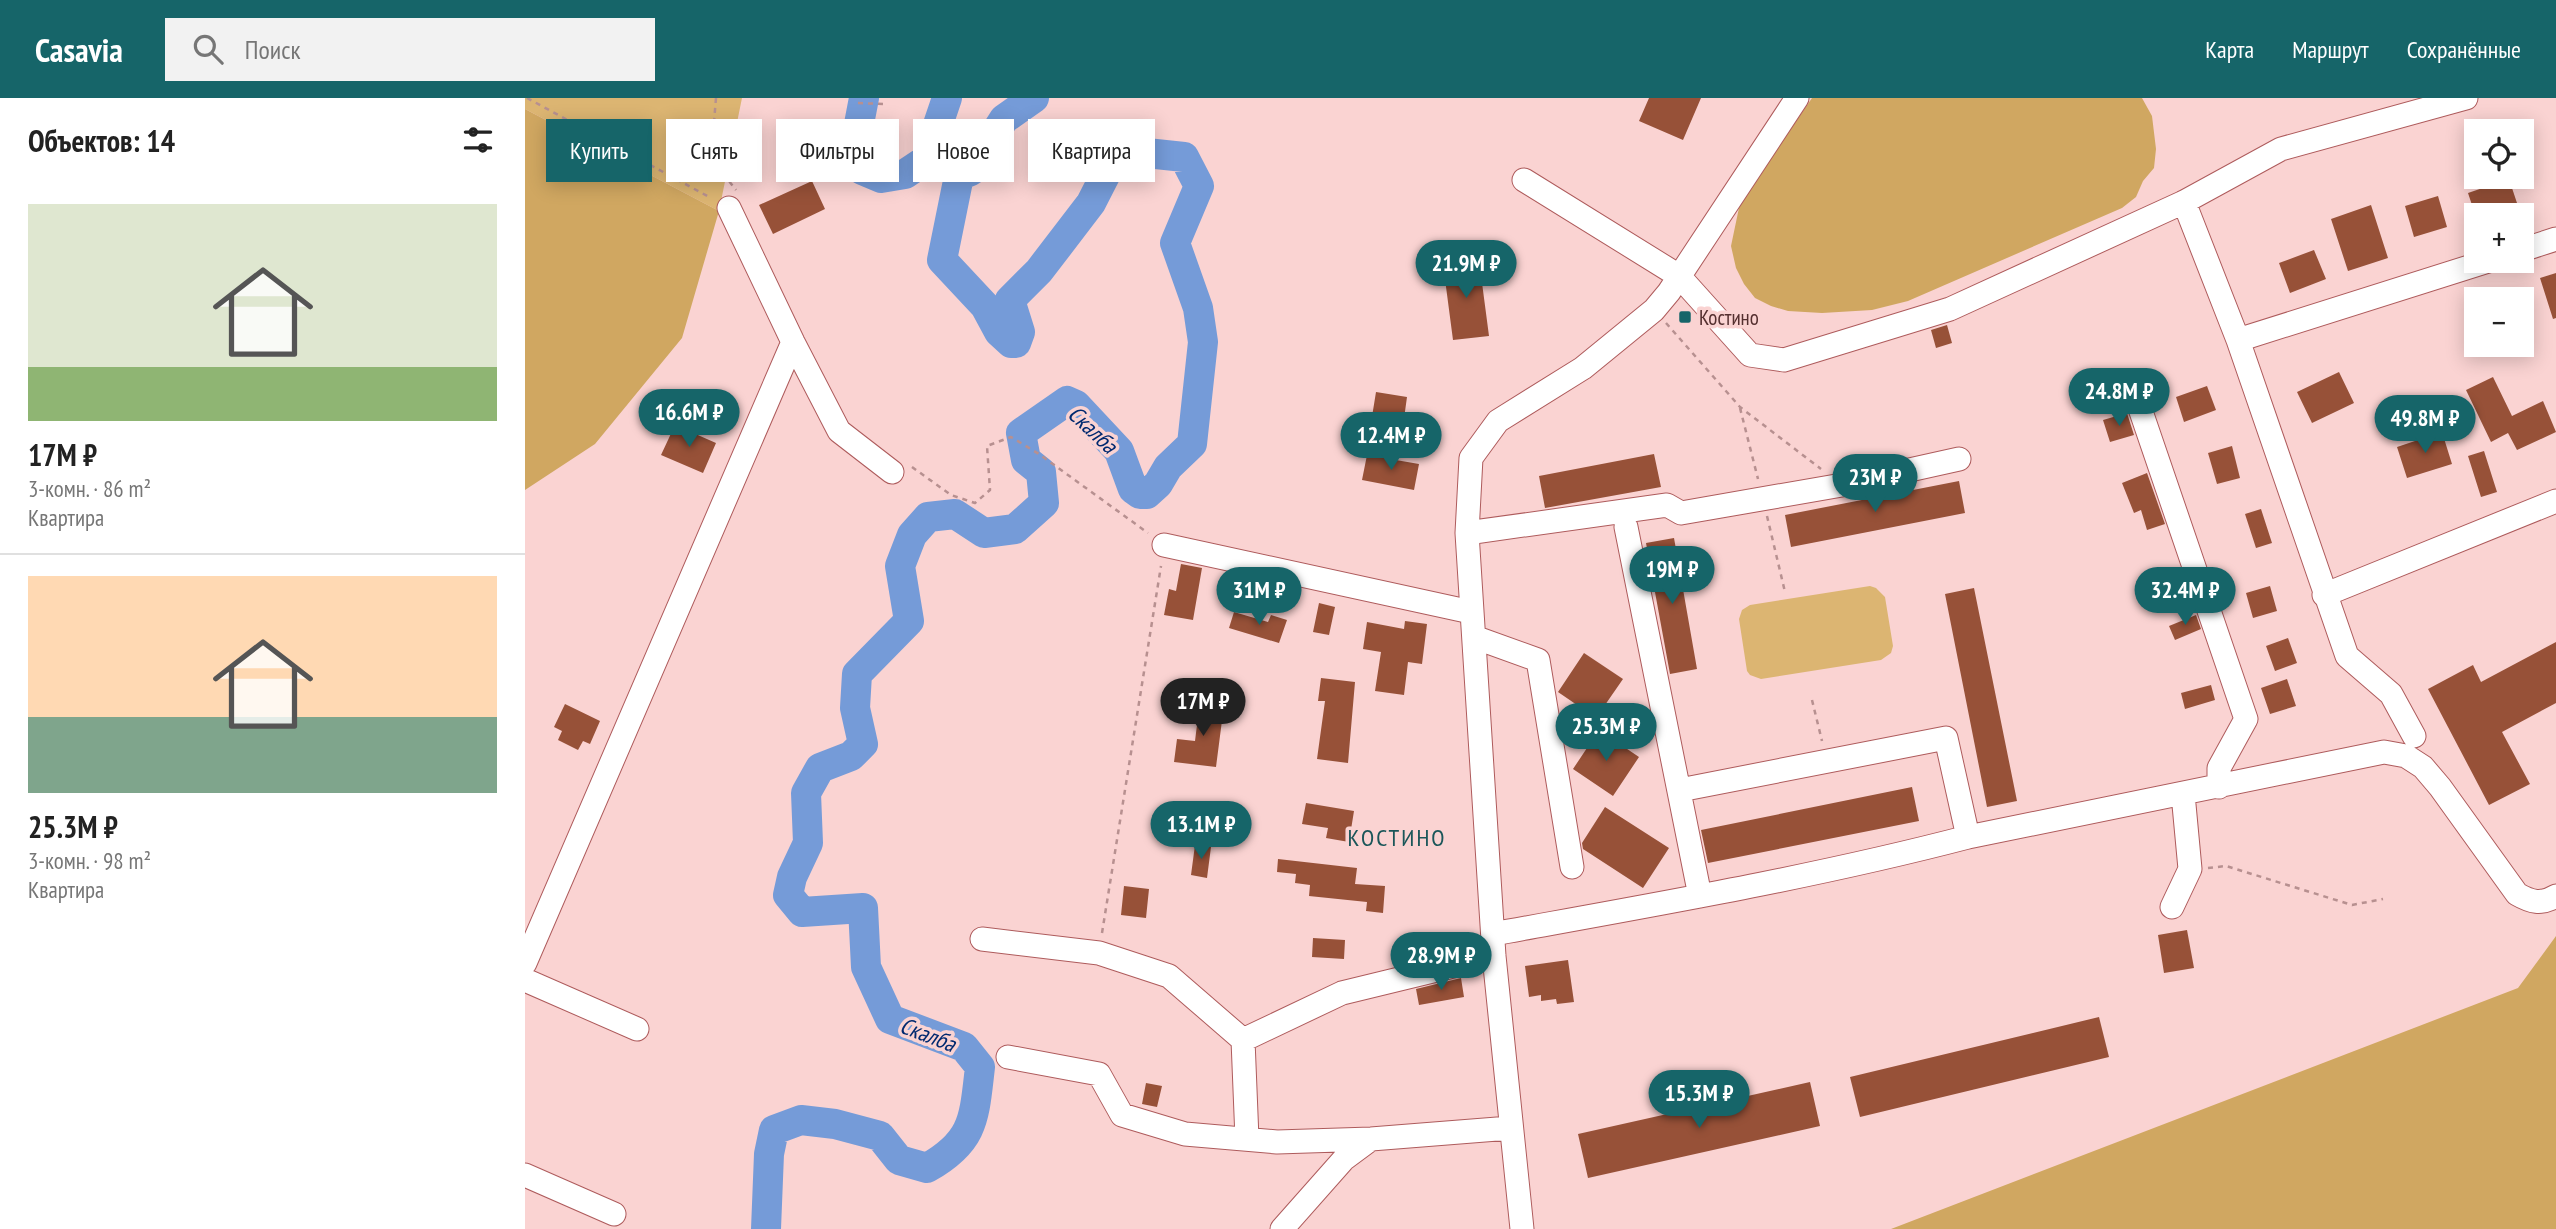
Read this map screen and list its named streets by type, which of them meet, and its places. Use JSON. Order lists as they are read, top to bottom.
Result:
{
  "districts": ["КОСТИНО"],
  "water": ["Скалба"],
  "places": {
    "transit": ["Костино"]
  },
  "page": {
    "header": "Casavia",
    "search": "Поиск",
    "nav": ["Карта", "Маршрут", "Сохранённые"],
    "heading": "Объектов: 14",
    "map_buttons": ["+", "−"],
    "chip": [
      "Купить",
      "Снять",
      "Фильтры",
      "Новое",
      "Квартира"
    ],
    "list": [
      {
        "name": "17M ₽",
        "note": "3-комн. · 86 m² · Квартира"
      },
      {
        "name": "25.3M ₽",
        "note": "3-комн. · 98 m² · Квартира"
      }
    ],
    "price": [
      "21.9M ₽",
      "24.8M ₽",
      "16.6M ₽",
      "49.8M ₽",
      "12.4M ₽",
      "23M ₽",
      "19M ₽",
      "31M ₽",
      "32.4M ₽",
      "17M ₽",
      "25.3M ₽",
      "13.1M ₽",
      "28.9M ₽",
      "15.3M ₽"
    ]
  }
}
